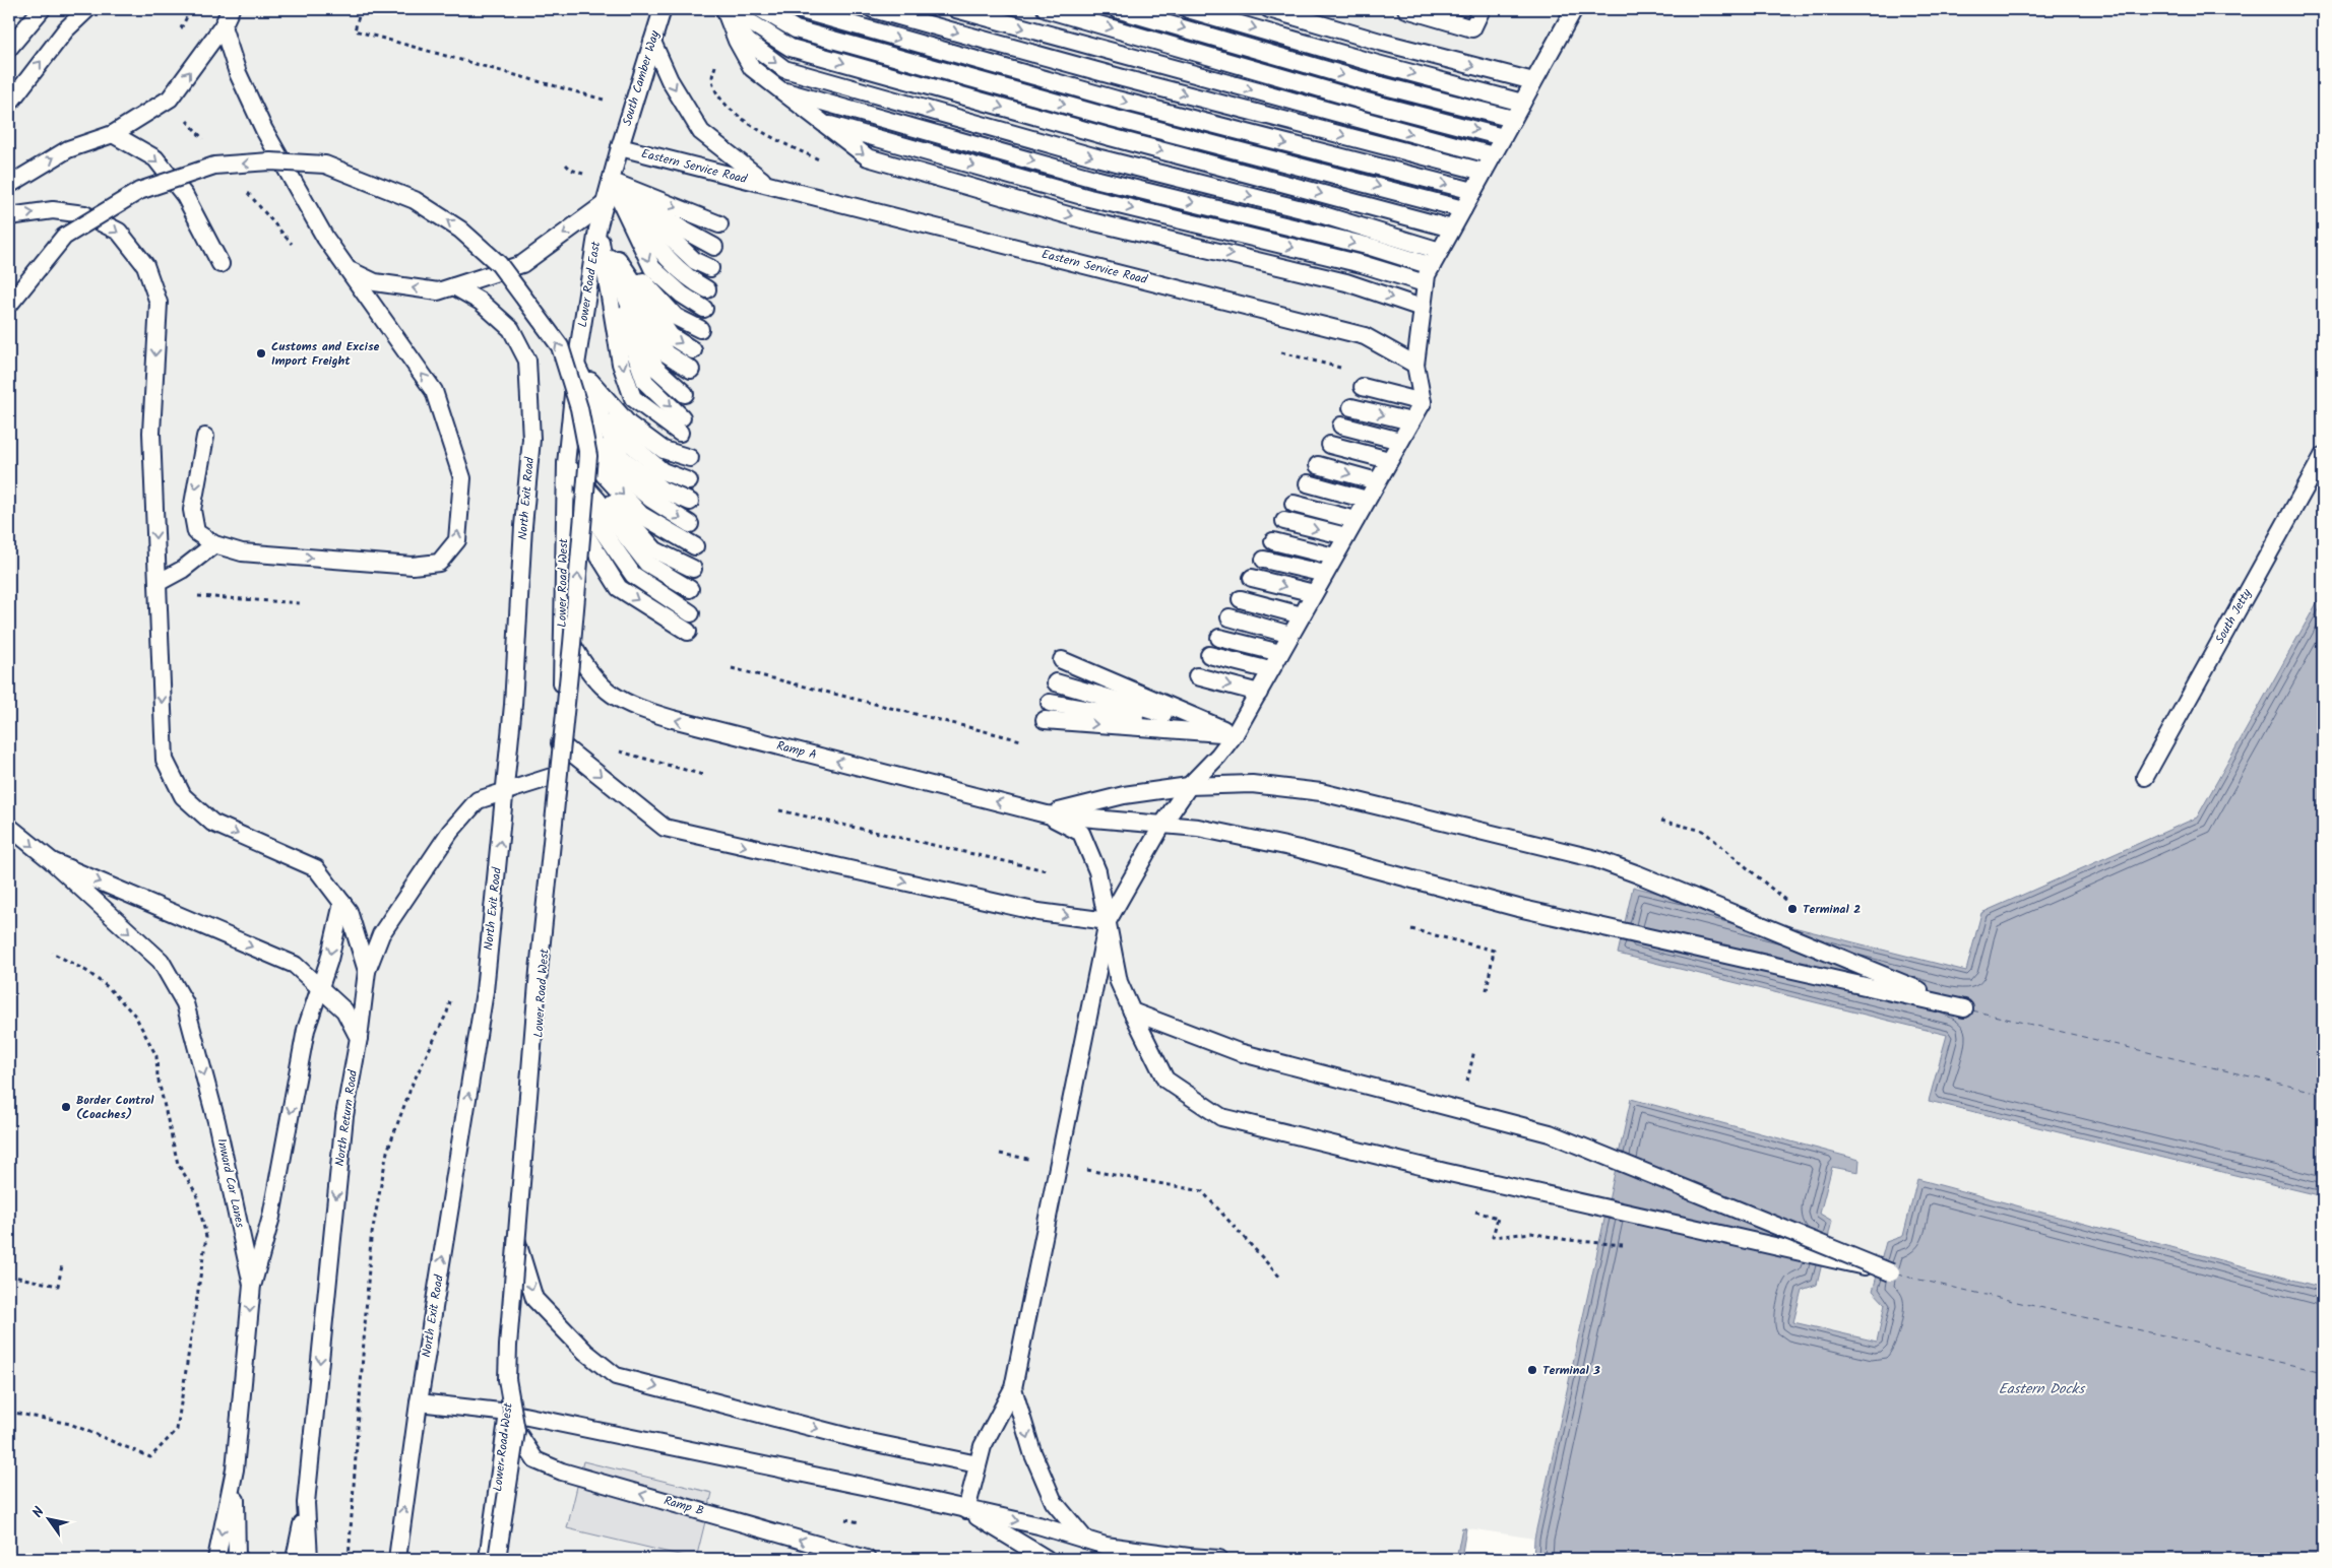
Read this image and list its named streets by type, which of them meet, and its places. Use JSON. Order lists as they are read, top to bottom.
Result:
{
  "streets": {
    "lane": [
      "South Camber Way",
      "Eastern Service Road",
      "Lower Road East",
      "North Exit Road",
      "Lower Road West",
      "South Jetty",
      "Ramp A",
      "North Return Road",
      "Inward Car Lanes",
      "Ramp B"
    ]
  },
  "crossings": [
    ["South Camber Way", "Eastern Service Road"],
    ["South Camber Way", "Lower Road East"],
    ["Eastern Service Road", "Lower Road East"],
    ["Lower Road East", "Lower Road West"]
  ],
  "one_way": ["Inward Car Lanes"],
  "water": ["Eastern Docks"],
  "places": [
    "Customs and Excise Import Freight",
    "Terminal 2",
    "Border Control (Coaches)",
    "Terminal 3"
  ],
  "north": "top left"
}
